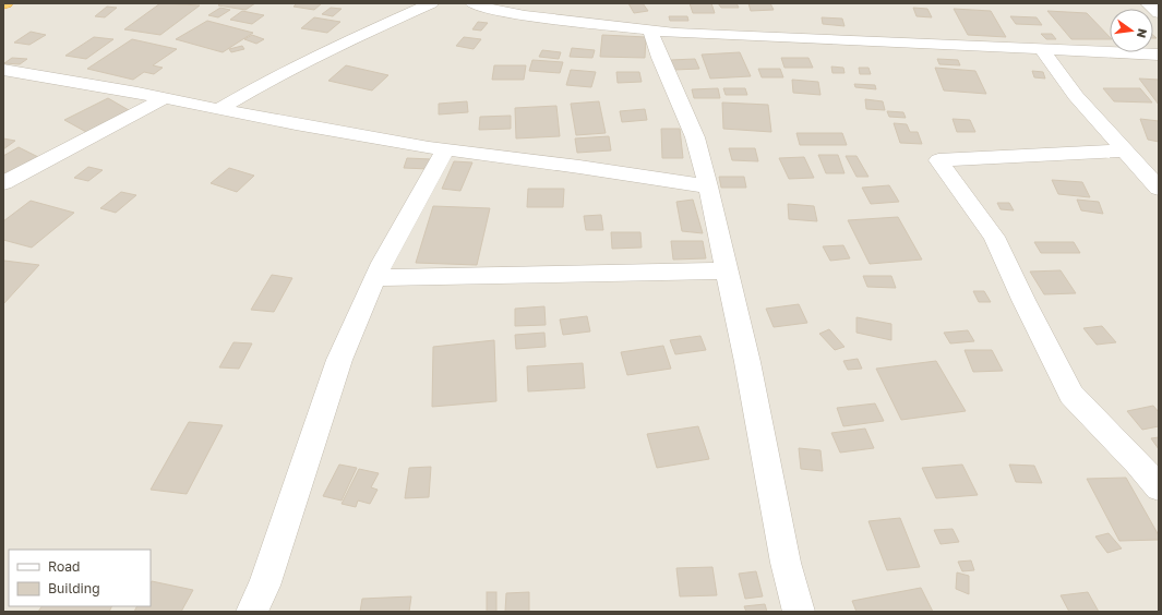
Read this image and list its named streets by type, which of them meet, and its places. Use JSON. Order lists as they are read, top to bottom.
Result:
{
  "legend": ["Road", "Building"],
  "north": "right"
}
